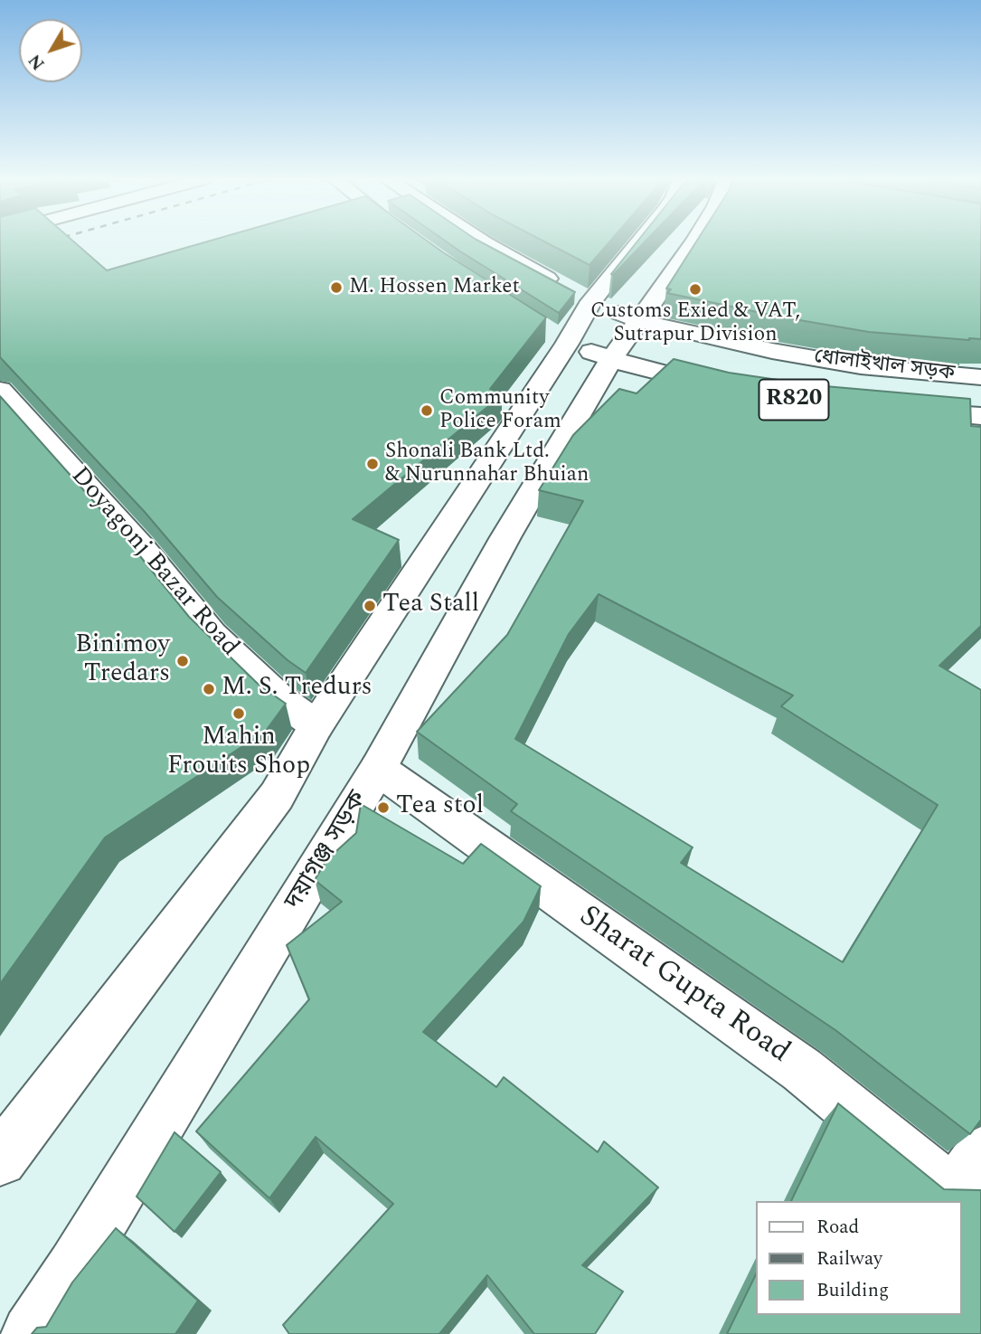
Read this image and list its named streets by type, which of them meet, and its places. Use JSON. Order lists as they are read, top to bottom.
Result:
{
  "streets": {
    "main road": [
      "ধোলাইখাল সড়ক",
      "R820",
      "Doyagonj Bazar Road",
      "দয়াগঞ্জ সড়ক",
      "Sharat Gupta Road"
    ]
  },
  "crossings": [
    ["ধোলাইখাল সড়ক", "R820"],
    ["ধোলাইখাল সড়ক", "দয়াগঞ্জ সড়ক"],
    ["R820", "দয়াগঞ্জ সড়ক"],
    ["দয়াগঞ্জ সড়ক", "Sharat Gupta Road"]
  ],
  "places": [
    "M. Hossen Market",
    "Customs Exied & VAT, Sutrapur Division",
    "Community Police Foram",
    "Shonali Bank Ltd. & Nurunnahar Bhuian",
    "Tea Stall",
    "Binimoy Tredars",
    "M. S. Tredurs",
    "Mahin Frouits Shop",
    "Tea stol"
  ],
  "legend": ["Road", "Railway", "Building"],
  "north": "bottom left"
}
